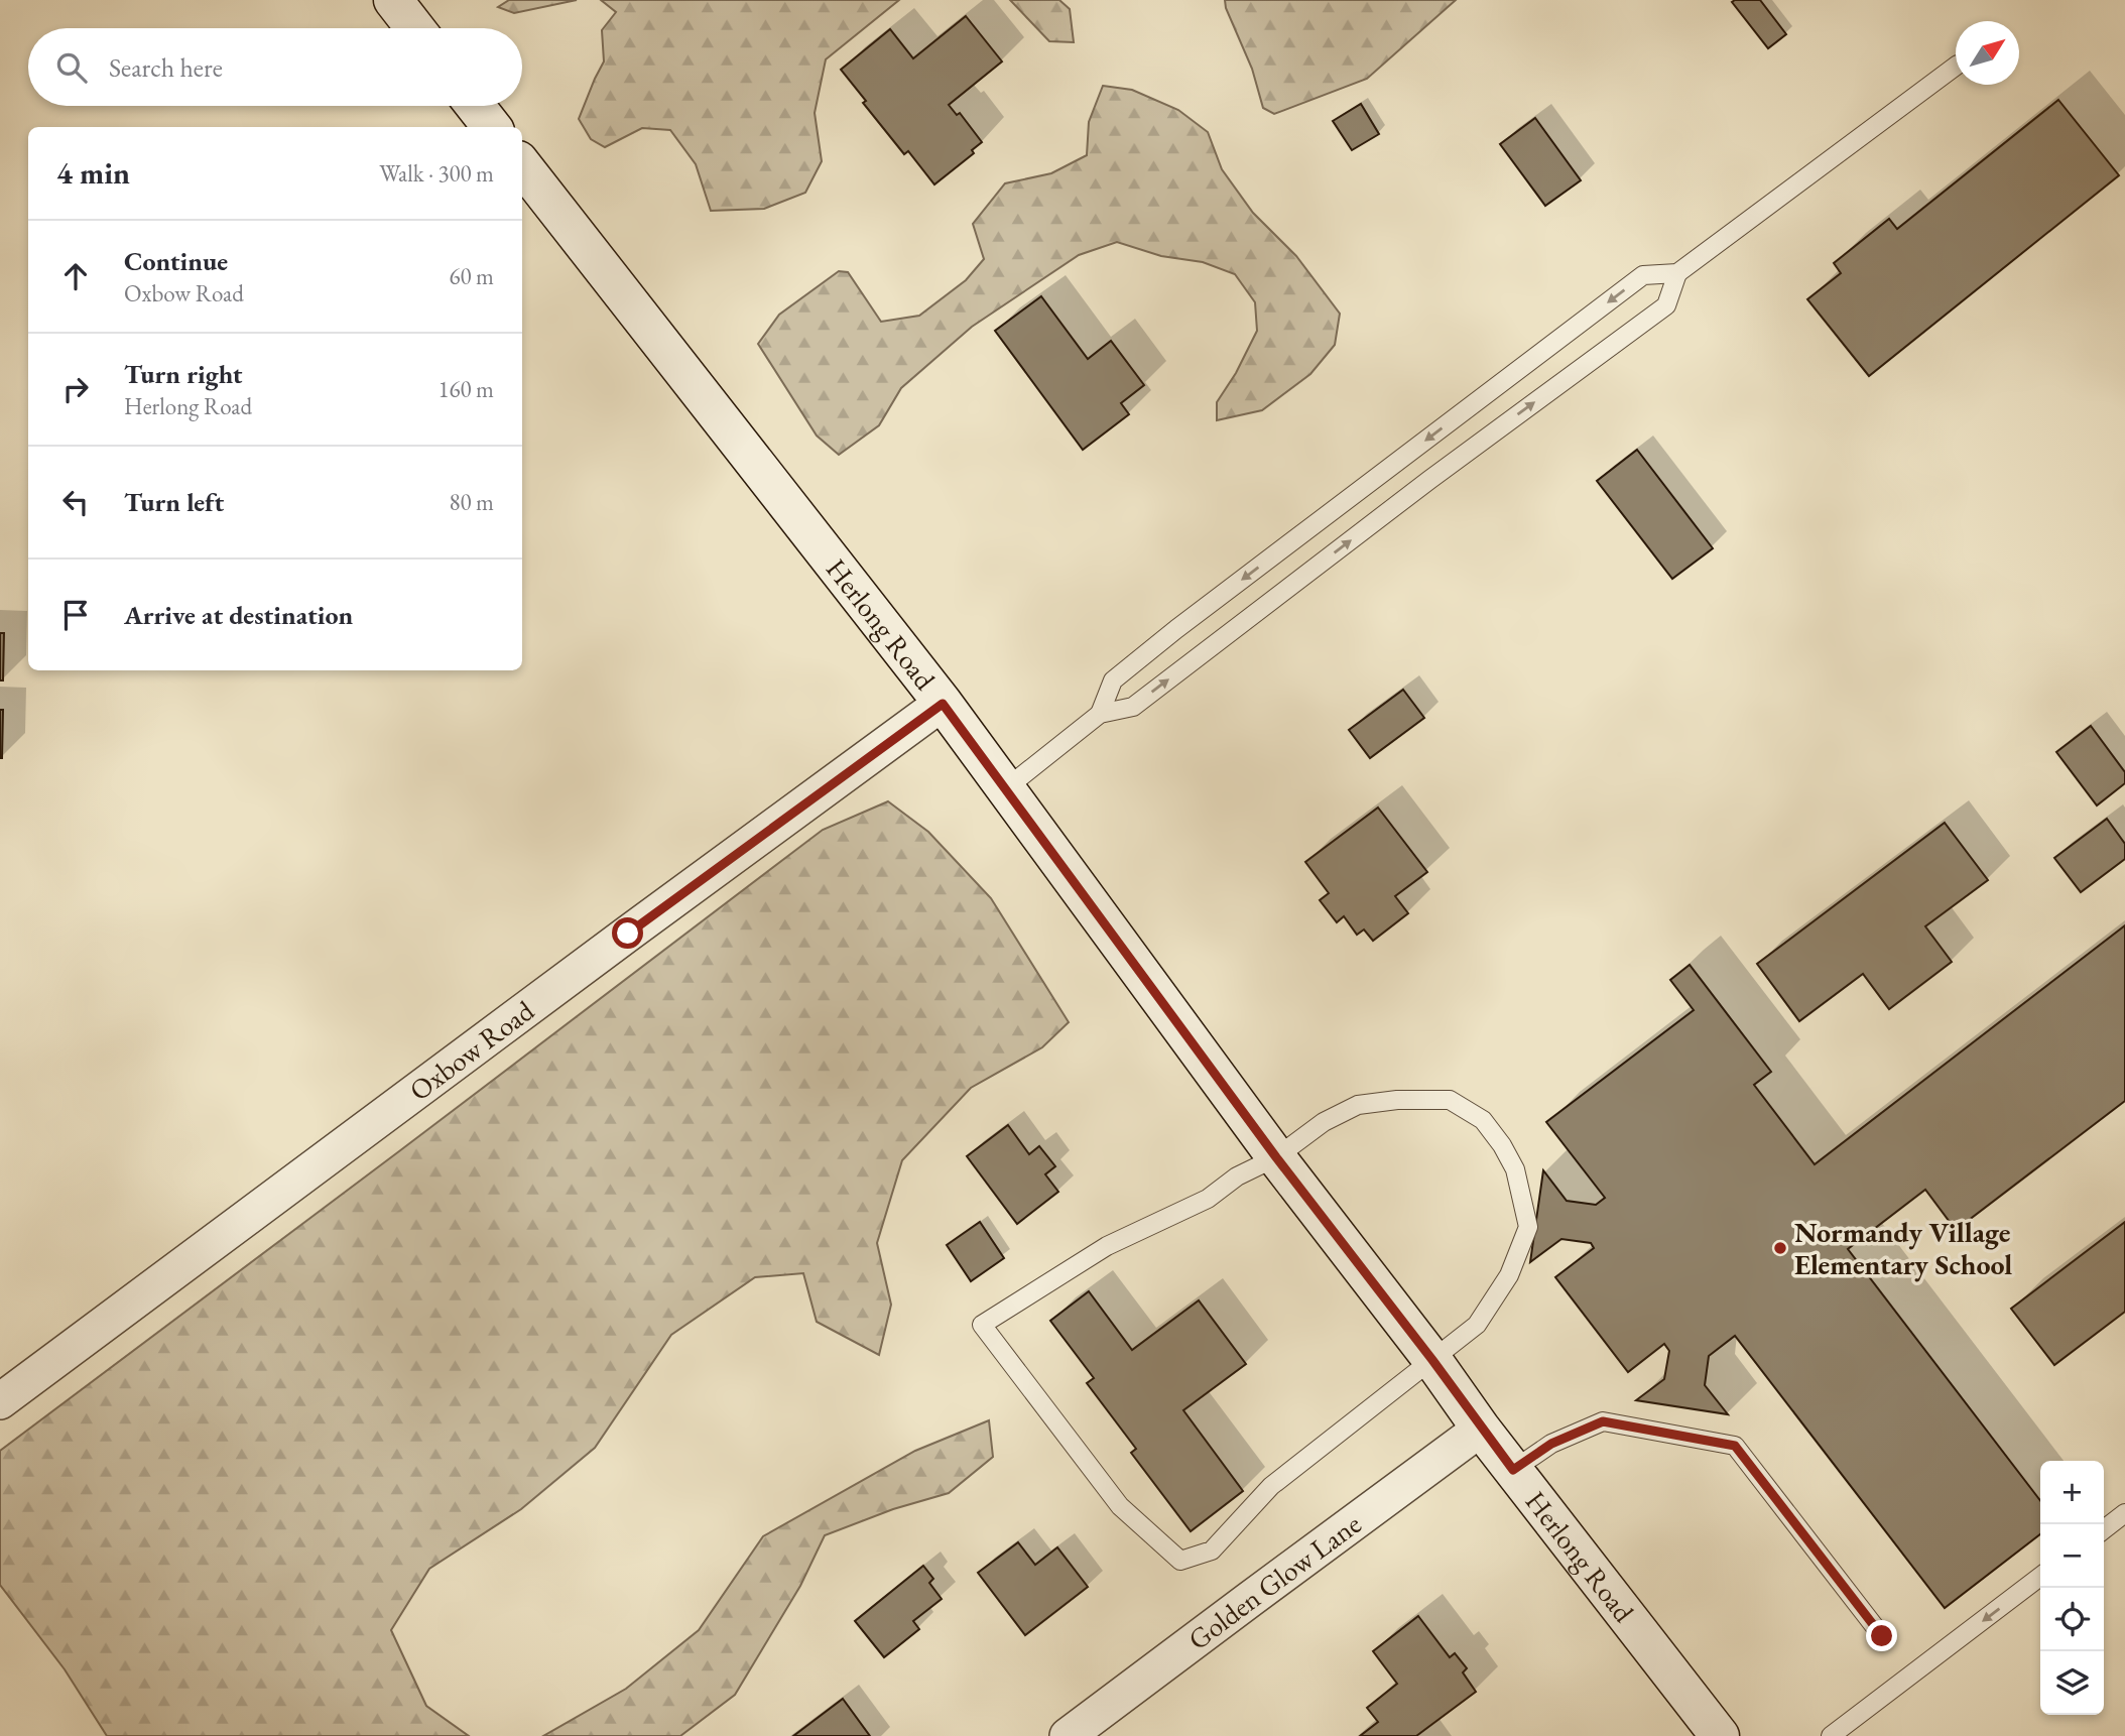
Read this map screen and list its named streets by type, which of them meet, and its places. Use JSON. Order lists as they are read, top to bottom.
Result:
{
  "streets": {
    "street": ["Herlong Road", "Oxbow Road", "Golden Glow Lane"]
  },
  "crossings": [
    ["Herlong Road", "Oxbow Road"],
    ["Herlong Road", "Golden Glow Lane"]
  ],
  "places": ["Normandy Village Elementary School"],
  "north": "top right",
  "page": {
    "search": "Search here",
    "heading": ["4 min", "Walk · 300 m"],
    "list": [
      ["Continue", "Oxbow Road", "60 m"],
      ["Turn right", "Herlong Road", "160 m"],
      ["Turn left", "80 m"],
      "Arrive at destination"
    ],
    "map_buttons": ["+", "−"]
  }
}
